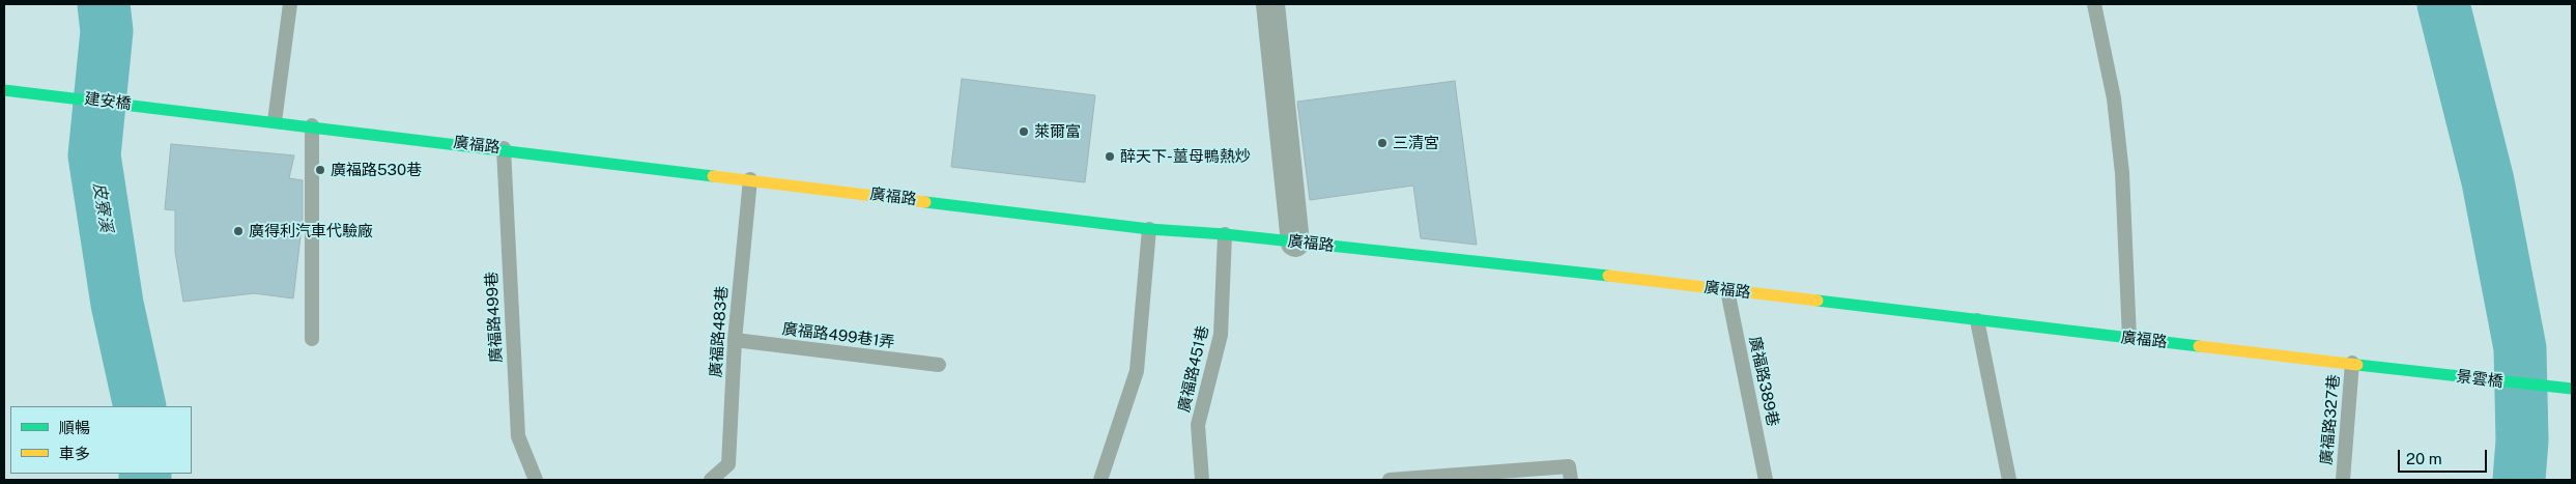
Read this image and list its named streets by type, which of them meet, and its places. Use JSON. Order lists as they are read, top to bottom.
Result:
{
  "streets": {
    "street": ["建安橋", "廣福路", "景雲橋"],
    "lane": [
      "廣福路499巷",
      "廣福路483巷",
      "廣福路499巷1弄",
      "廣福路451巷",
      "廣福路389巷",
      "廣福路327巷"
    ]
  },
  "crossings": [
    ["建安橋", "廣福路"],
    ["廣福路", "廣福路499巷"],
    ["廣福路", "廣福路483巷"],
    ["廣福路", "廣福路451巷"],
    ["廣福路", "景雲橋"],
    ["廣福路", "廣福路389巷"],
    ["廣福路", "廣福路327巷"],
    ["廣福路483巷", "廣福路499巷1弄"]
  ],
  "water": ["皮寮溪"],
  "places": [
    "萊爾富",
    "三清宮",
    "醉天下-薑母鴨熱炒",
    "廣福路530巷",
    "廣得利汽車代驗廠"
  ],
  "legend": ["順暢", "車多"],
  "scale_bar": "20 m"
}
